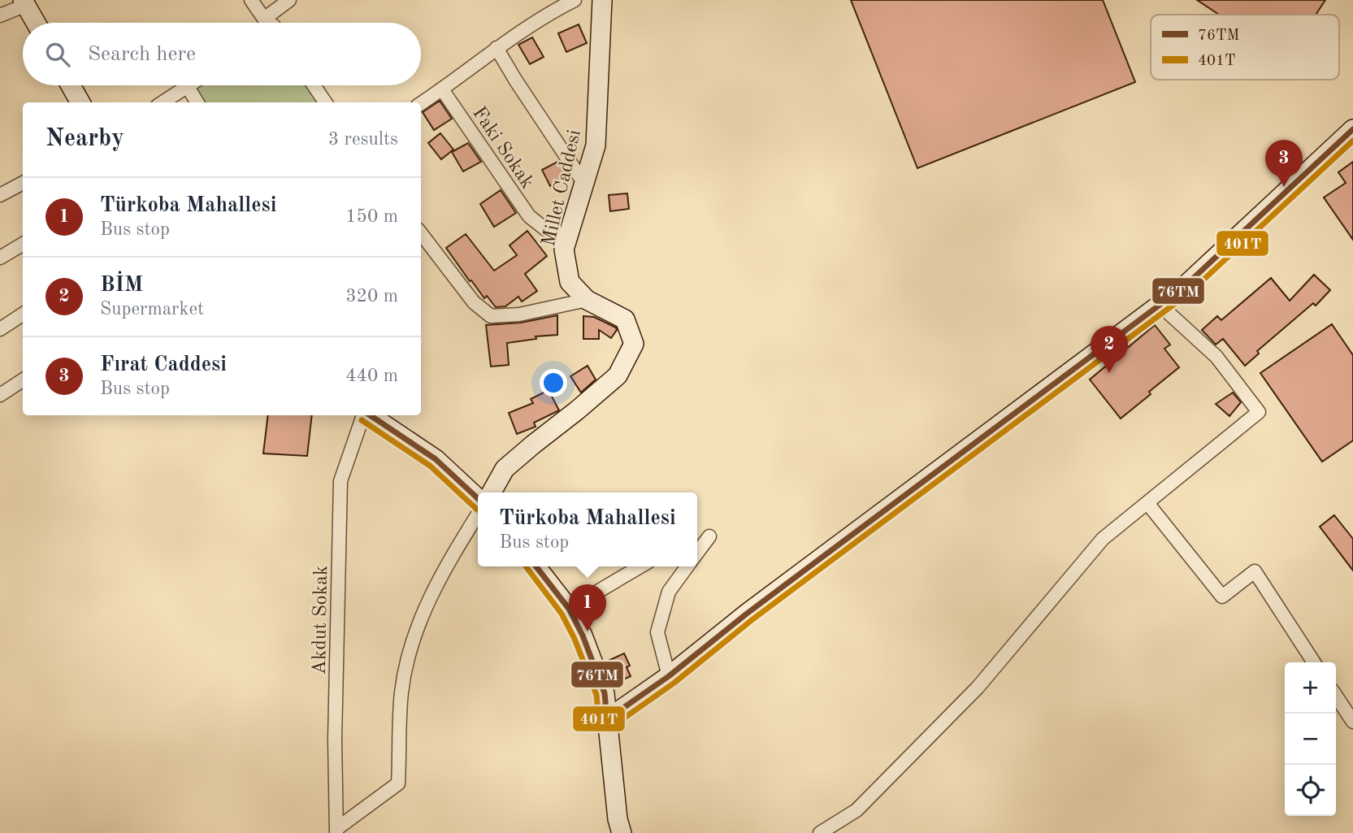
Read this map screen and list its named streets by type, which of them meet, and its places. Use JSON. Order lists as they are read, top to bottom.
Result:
{
  "streets": {
    "street": ["Faki Sokak", "Millet Caddesi", "Akdut Sokak"]
  },
  "crossings": [
    ["Faki Sokak", "Millet Caddesi"]
  ],
  "lines": ["transit line 76TM", "transit line 401T"],
  "legend": ["76TM", "401T"],
  "page": {
    "search": "Search here",
    "heading": ["Nearby", "3 results"],
    "pins": ["3", "2", "1"],
    "list": [
      {
        "mark": "1",
        "name": "Türkoba Mahallesi",
        "note": "Bus stop",
        "value": "150 m"
      },
      {
        "mark": "2",
        "name": "BİM",
        "note": "Supermarket",
        "value": "320 m"
      },
      {
        "mark": "3",
        "name": "Fırat Caddesi",
        "note": "Bus stop",
        "value": "440 m"
      }
    ],
    "popup": ["Türkoba Mahallesi", "Bus stop"],
    "map_buttons": ["+", "−"]
  }
}
